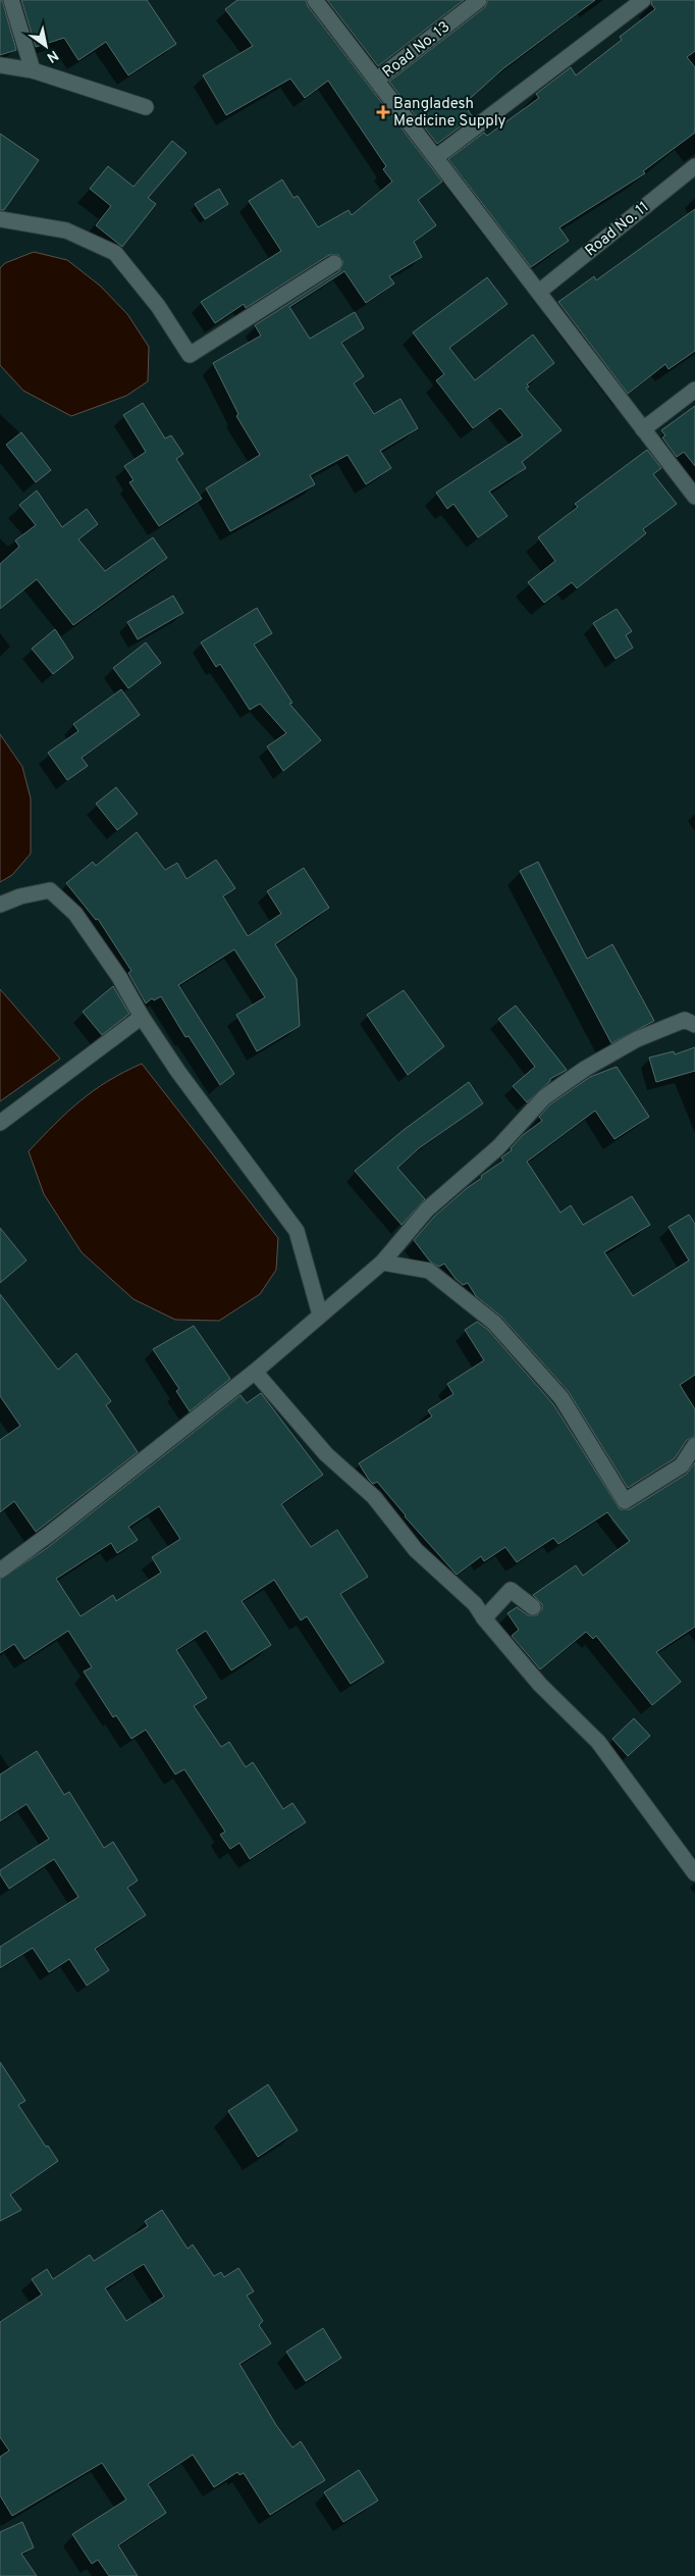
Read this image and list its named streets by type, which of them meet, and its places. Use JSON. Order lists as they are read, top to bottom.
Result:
{
  "streets": {
    "street": ["Road No. 13", "Road No. 11"]
  },
  "places": {
    "health": ["Bangladesh Medicine Supply"]
  },
  "north": "bottom right"
}
